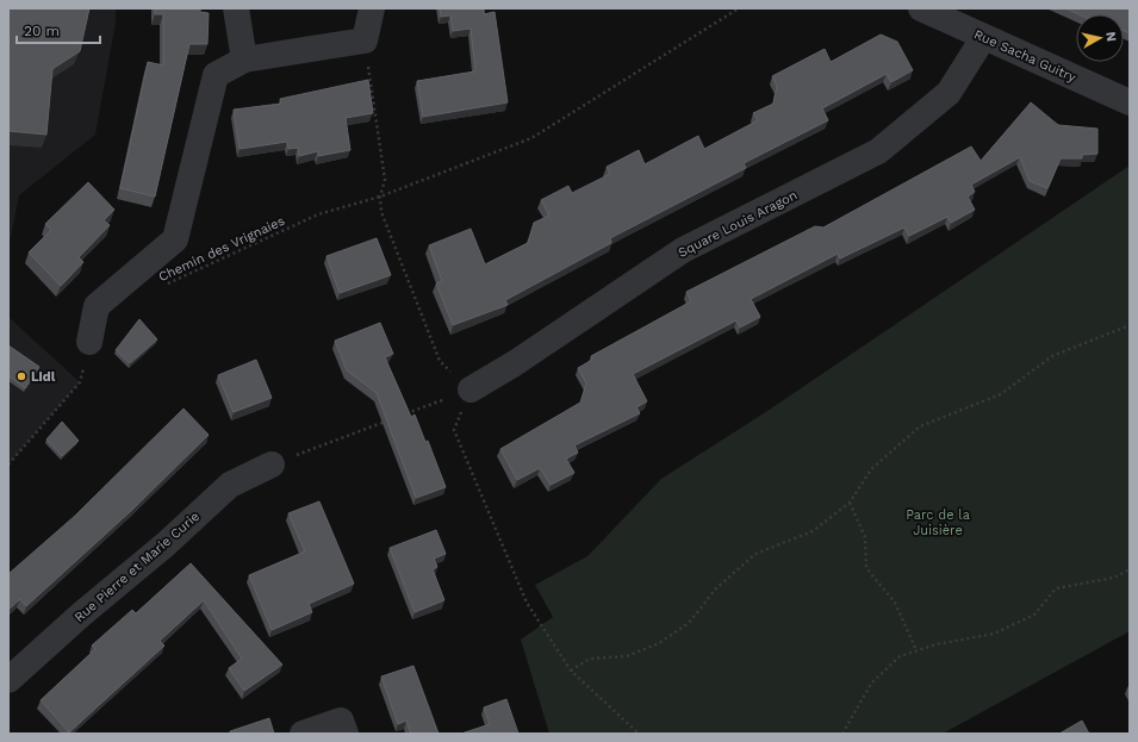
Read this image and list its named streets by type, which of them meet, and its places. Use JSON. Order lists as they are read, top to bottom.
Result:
{
  "streets": {
    "street": ["Rue Sacha Guitry", "Square Louis Aragon", "Rue Pierre et Marie Curie"],
    "path": ["Chemin des Vrignaies"]
  },
  "crossings": [
    ["Rue Sacha Guitry", "Square Louis Aragon"]
  ],
  "parks": ["Parc de la Juisière"],
  "places": ["Lidl"],
  "scale_bar": "20 m",
  "north": "right"
}
